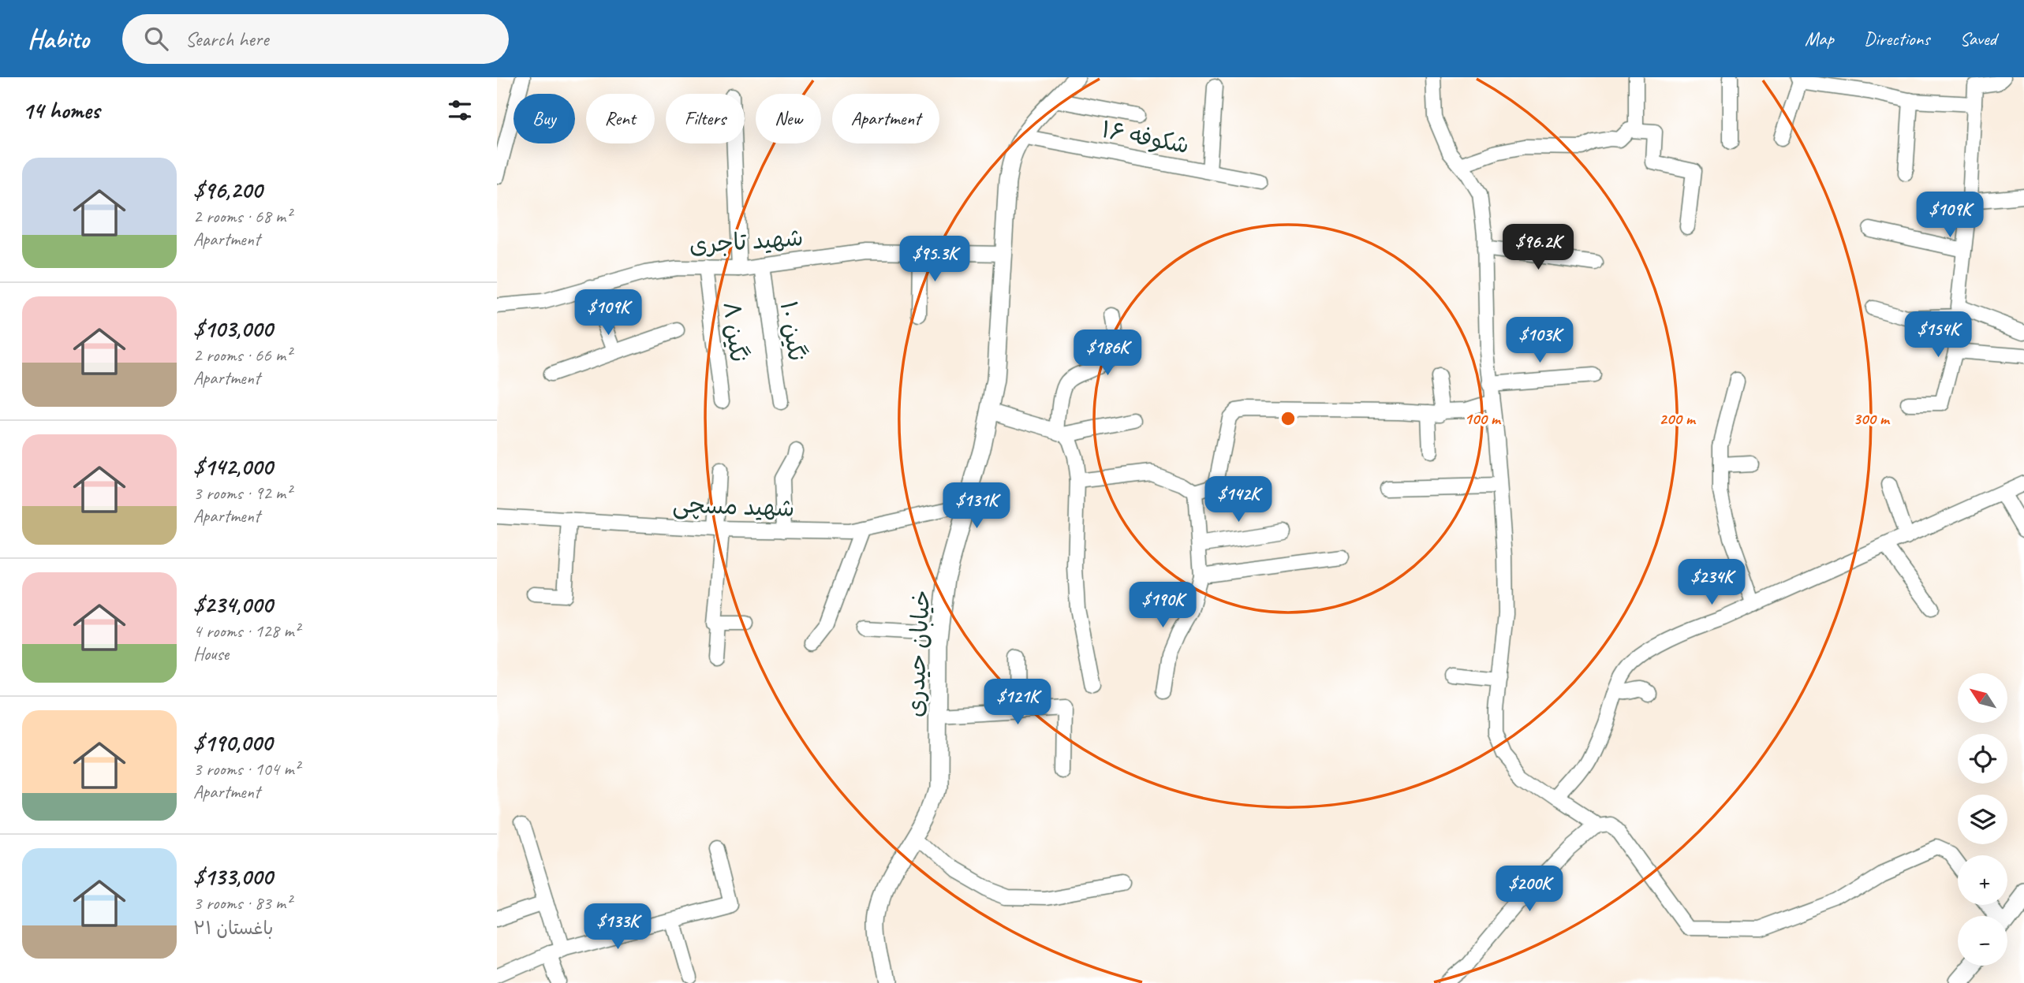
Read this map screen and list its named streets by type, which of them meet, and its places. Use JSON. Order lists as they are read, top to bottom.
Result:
{
  "streets": {
    "street": [
      "شکوفه ۱۶",
      "شهید تاجری",
      "نگین ۱۰",
      "نگین ۸",
      "شهید مسچی",
      "خیابان حیدری"
    ]
  },
  "crossings": [
    ["شکوفه ۱۶", "خیابان حیدری"],
    ["شهید تاجری", "نگین ۱۰"],
    ["شهید تاجری", "نگین ۸"],
    ["شهید تاجری", "خیابان حیدری"],
    ["شهید مسچی", "خیابان حیدری"]
  ],
  "north": "top left",
  "page": {
    "header": "Habito",
    "search": "Search here",
    "nav": ["Map", "Directions", "Saved"],
    "heading": "14 homes",
    "chip": [
      "Buy",
      "Rent",
      "Filters",
      "New",
      "Apartment"
    ],
    "list": [
      {
        "name": "$96,200",
        "note": "2 rooms · 68 m² · Apartment"
      },
      {
        "name": "$103,000",
        "note": "2 rooms · 66 m² · Apartment"
      },
      {
        "name": "$142,000",
        "note": "3 rooms · 92 m² · Apartment"
      },
      {
        "name": "$234,000",
        "note": "4 rooms · 128 m² · House"
      },
      {
        "name": "$190,000",
        "note": "3 rooms · 104 m² · Apartment"
      },
      {
        "name": "$133,000",
        "note": "3 rooms · 83 m² · باغستان ۲۱"
      }
    ],
    "price": [
      "$109K",
      "$96.2K",
      "$95.3K",
      "$109K",
      "$154K",
      "$103K",
      "$186K",
      "$142K",
      "$131K",
      "$234K",
      "$190K",
      "$121K",
      "$200K",
      "$133K"
    ],
    "map_buttons": ["+", "−"]
  },
  "rings": ["100 m", "200 m", "300 m"]
}
